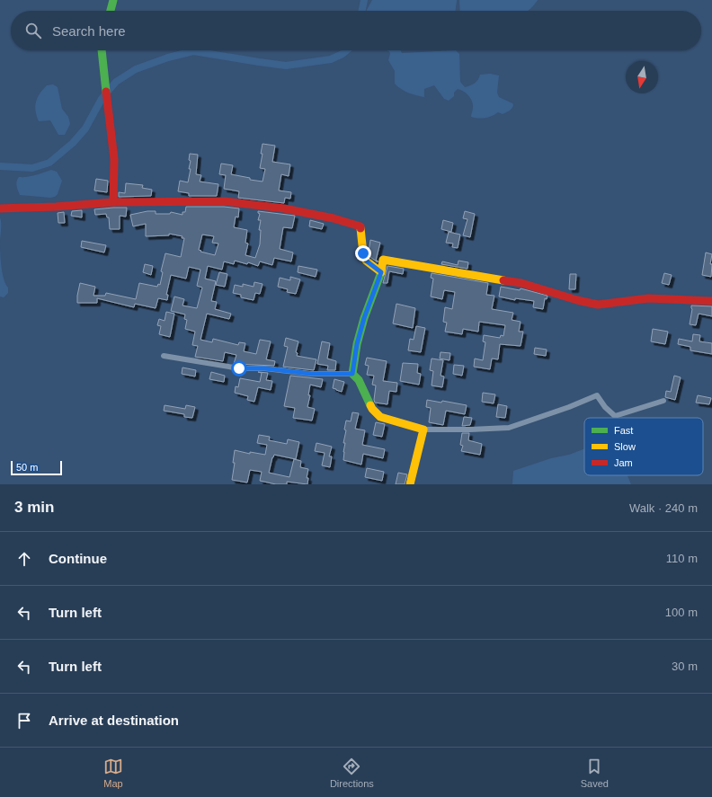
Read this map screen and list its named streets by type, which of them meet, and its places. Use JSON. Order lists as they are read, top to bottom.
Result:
{
  "legend": ["Fast", "Slow", "Jam"],
  "scale_bar": "50 m",
  "north": "bottom",
  "page": {
    "search": "Search here",
    "scale": "50 m",
    "heading": ["3 min", "Walk · 240 m"],
    "list": [
      ["Continue", "110 m"],
      ["Turn left", "100 m"],
      ["Turn left", "30 m"],
      "Arrive at destination"
    ],
    "nav": ["Map", "Directions", "Saved"]
  }
}
